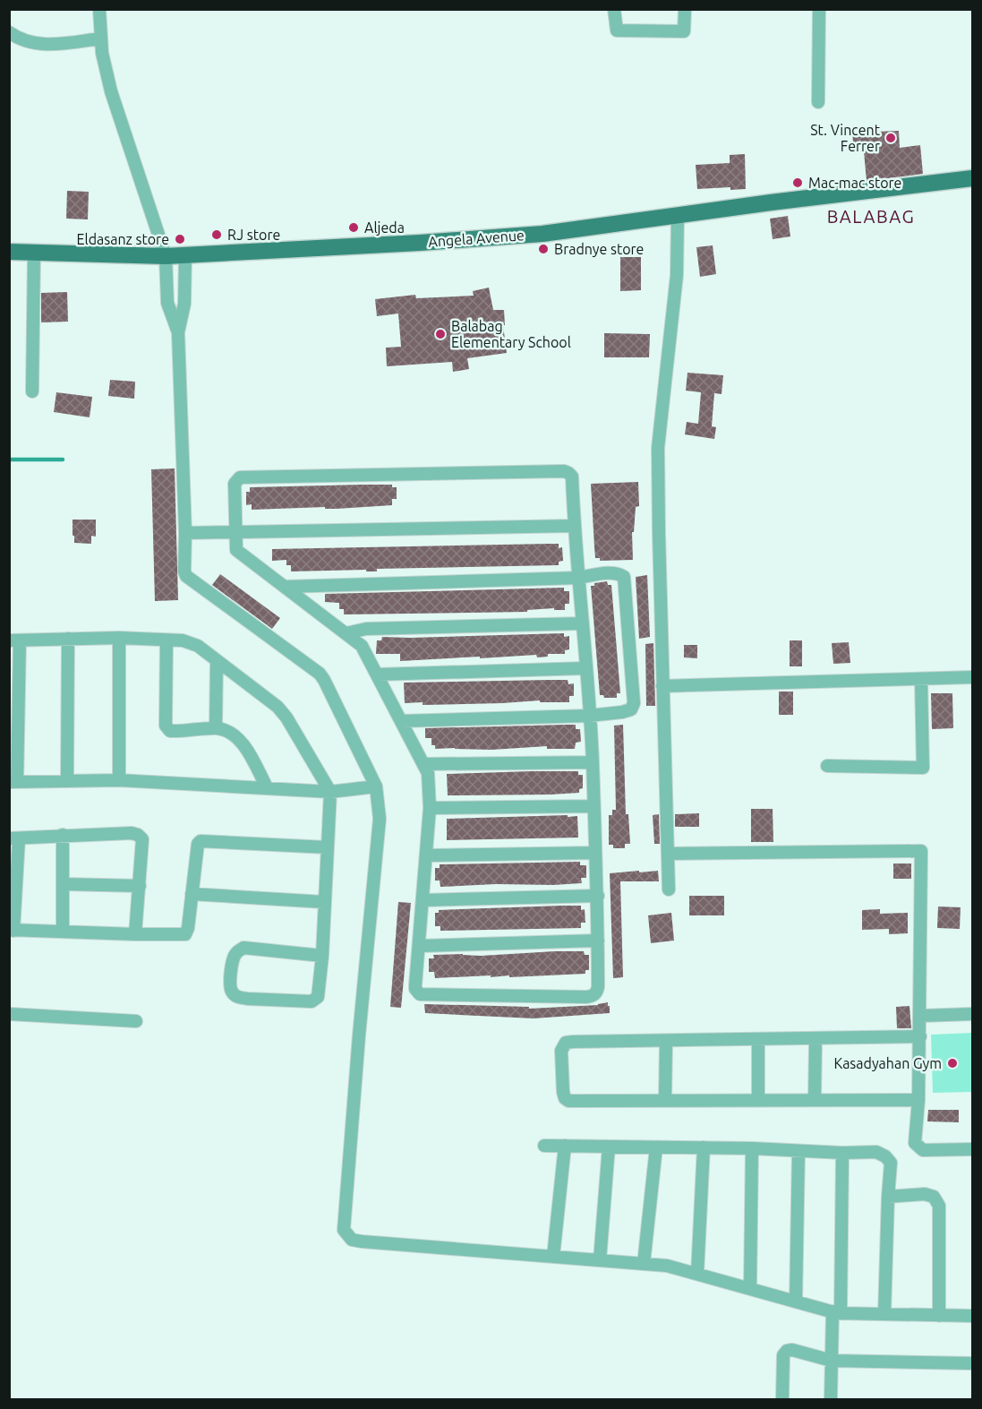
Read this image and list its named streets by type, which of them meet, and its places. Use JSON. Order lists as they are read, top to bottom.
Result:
{
  "streets": {
    "main road": ["Angela Avenue"]
  },
  "districts": ["BALABAG"],
  "places": [
    "St. Vincent Ferrer",
    "Mac-mac store",
    "Aljeda",
    "RJ store",
    "Eldasanz store",
    "Bradnye store",
    "Balabag Elementary School",
    "Kasadyahan Gym"
  ]
}
